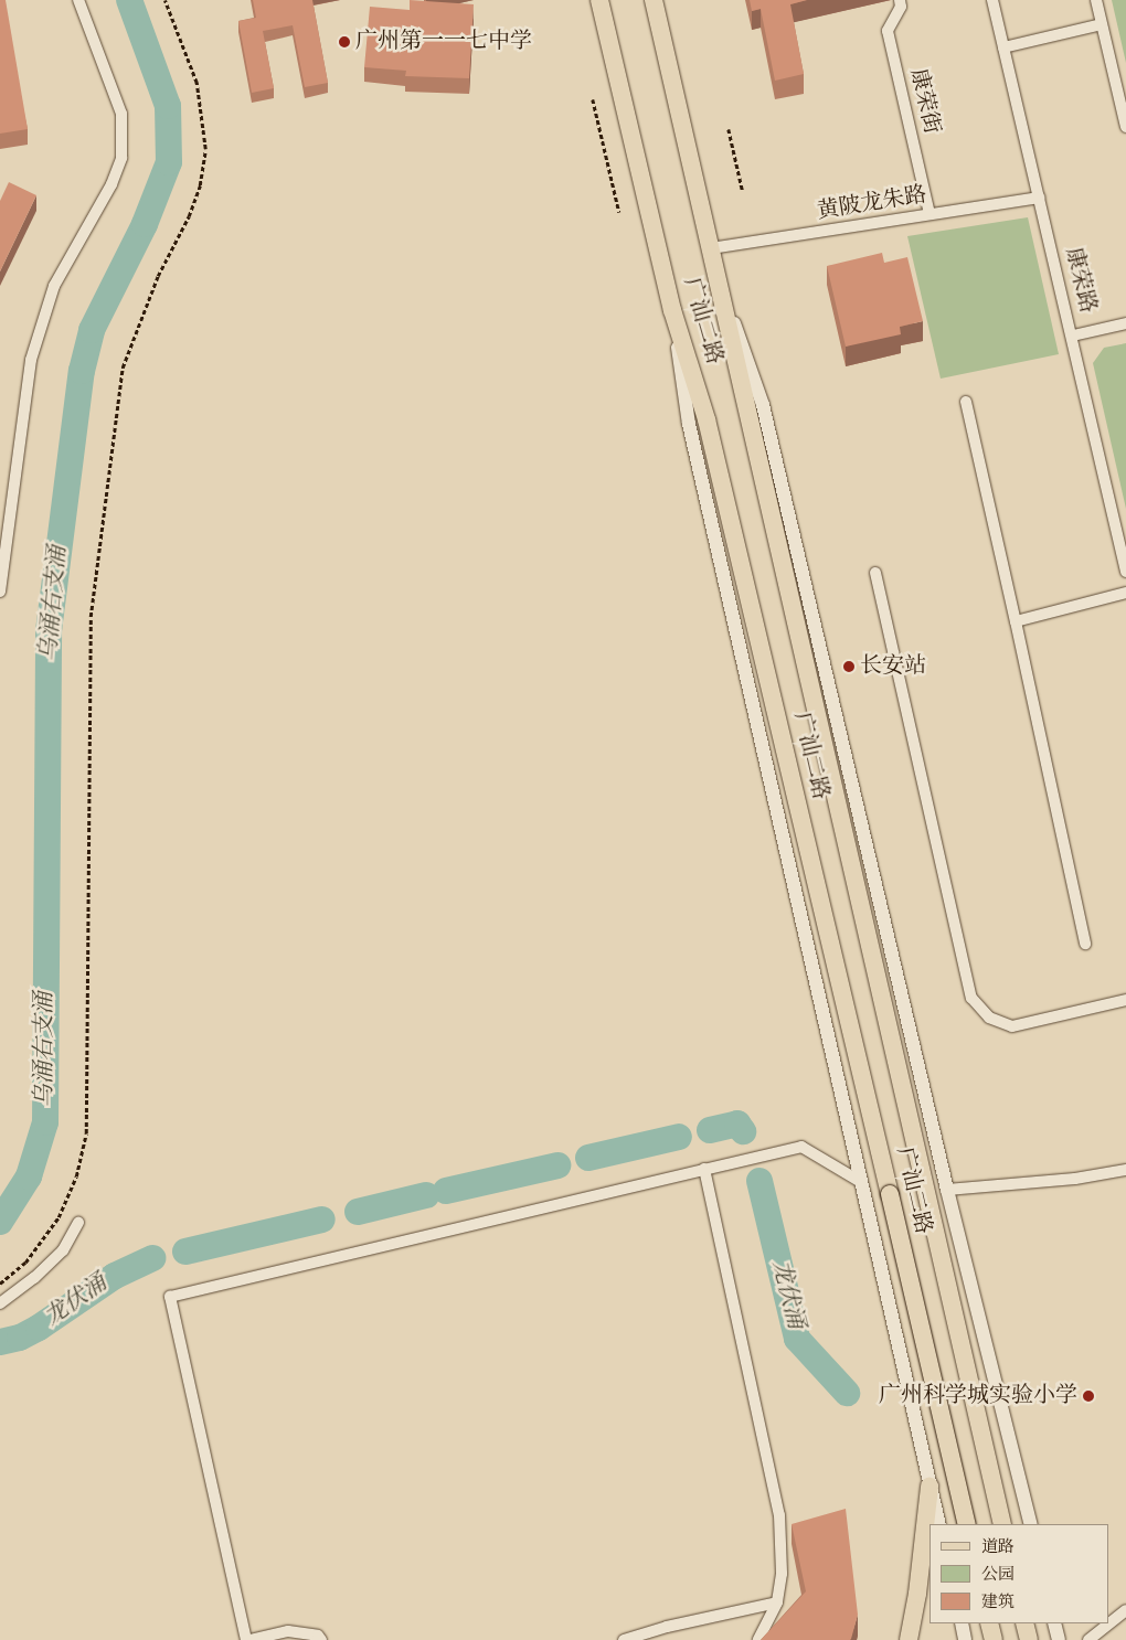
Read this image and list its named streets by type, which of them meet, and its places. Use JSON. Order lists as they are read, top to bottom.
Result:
{
  "streets": {
    "main road": ["广汕二路"],
    "street": ["康荣街", "黄陂龙朱路", "康荣路"]
  },
  "crossings": [
    ["康荣街", "黄陂龙朱路"],
    ["黄陂龙朱路", "康荣路"],
    ["黄陂龙朱路", "广汕二路"]
  ],
  "water": ["乌涌右支涌", "龙伏涌"],
  "places": ["广州第一一七中学", "长安站", "广州科学城实验小学"],
  "legend": ["道路", "公园", "建筑"]
}
